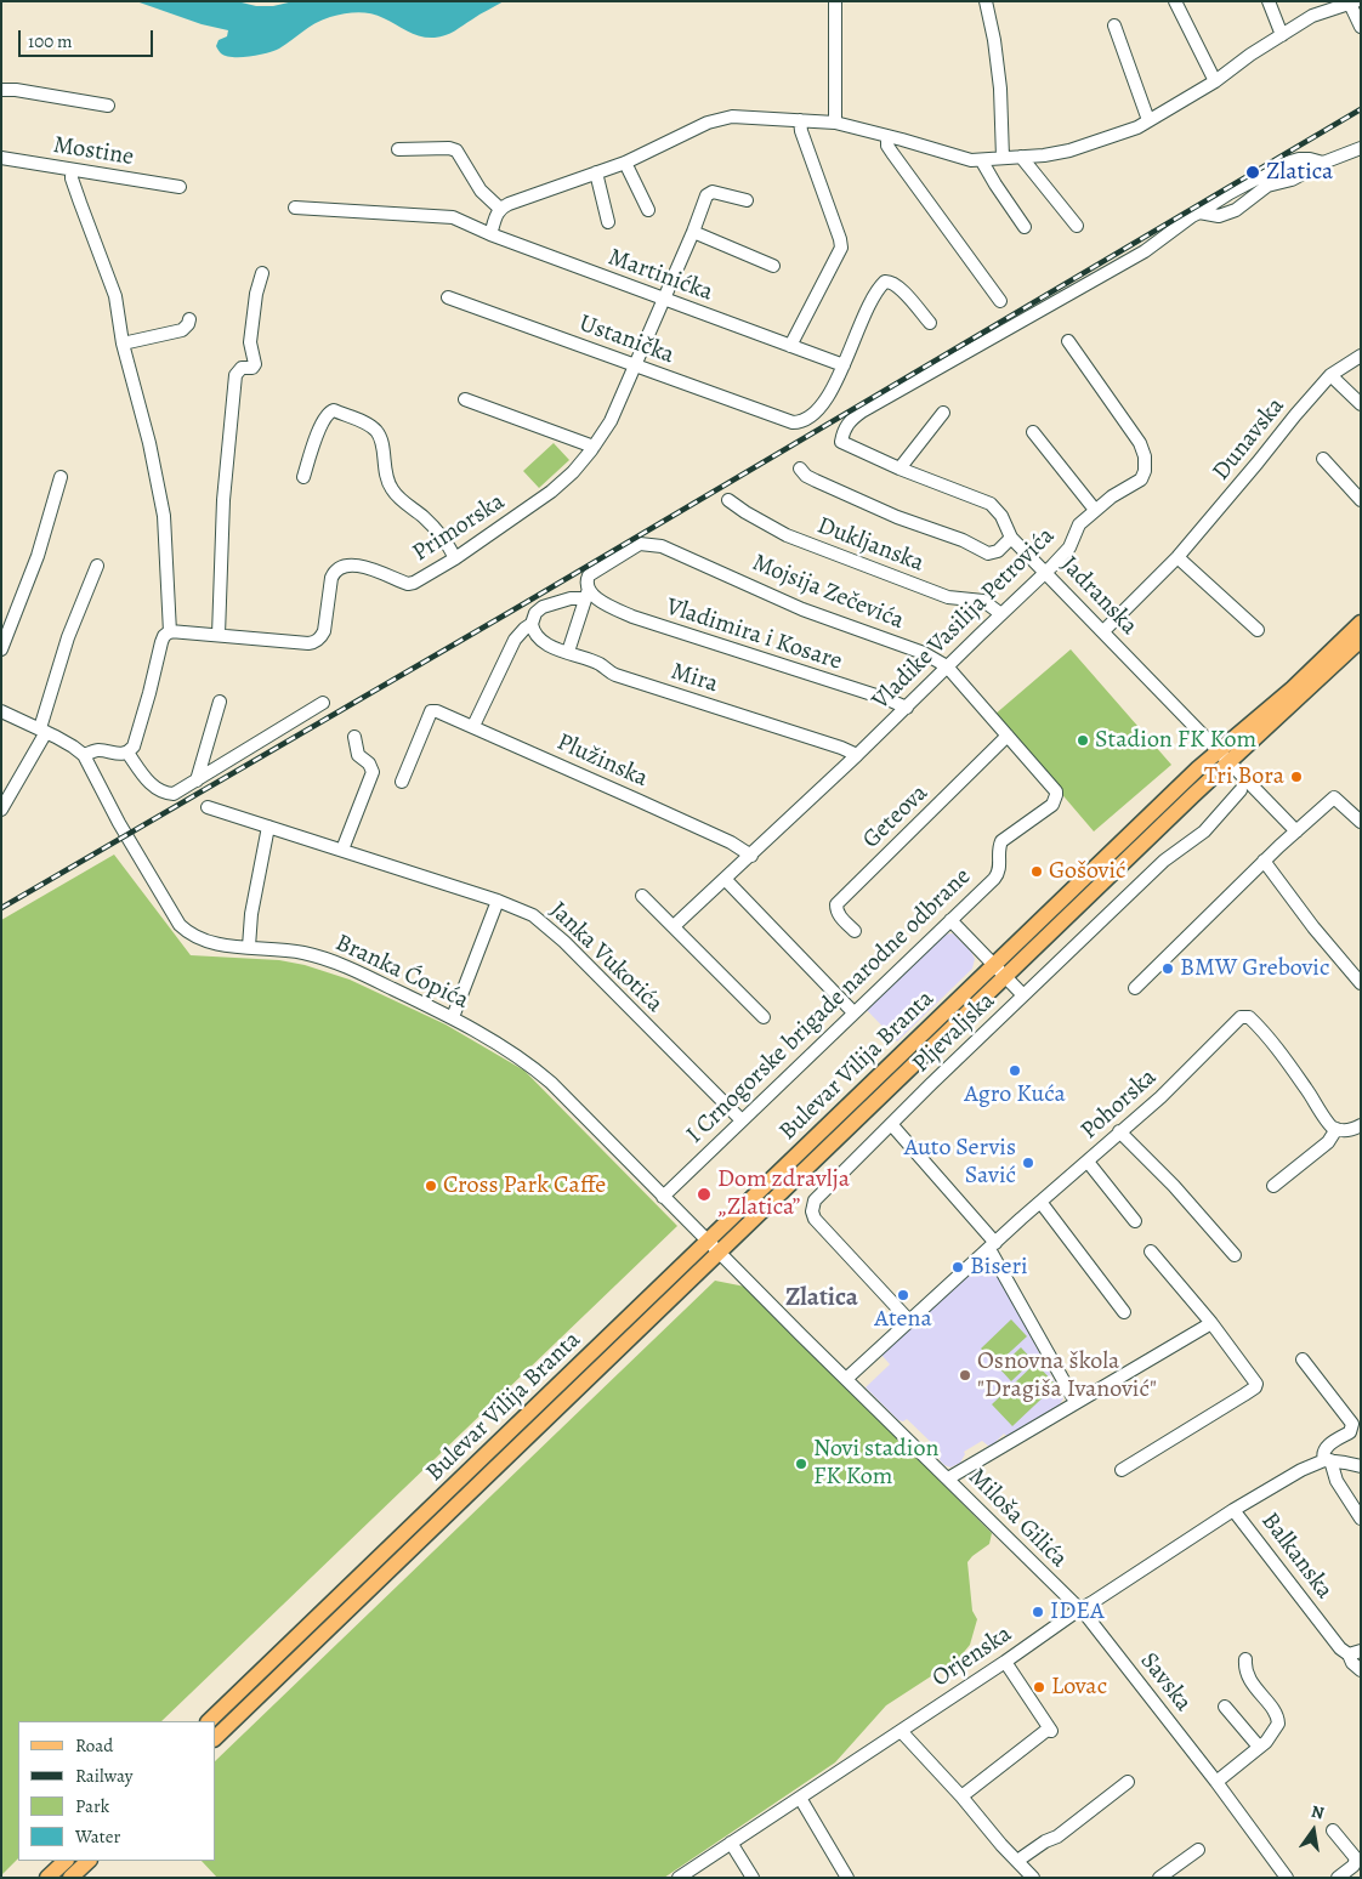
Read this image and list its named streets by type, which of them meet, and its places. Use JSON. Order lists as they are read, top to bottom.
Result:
{
  "streets": {
    "main road": ["Bulevar Vilija Branta"],
    "street": [
      "Mostine",
      "Martinićka",
      "Ustanička",
      "Dunavska",
      "Primorska",
      "Dukljanska",
      "Mojsija Zečevića",
      "Jadranska",
      "Vladike Vasilija Petrovića",
      "Vladimira i Kosare",
      "Mira",
      "Plužinska",
      "Geteova",
      "Janka Vukotića",
      "Branka Ćopića",
      "I Crnogorske brigade narodne odbrane",
      "Pljevaljska",
      "Pohorska",
      "Miloša Gilića",
      "Balkanska",
      "Orjenska",
      "Savska"
    ]
  },
  "crossings": [
    ["Martinićka", "Ustanička"],
    ["Martinićka", "Primorska"],
    ["Ustanička", "Primorska"],
    ["Dunavska", "Jadranska"],
    ["Dukljanska", "Vladike Vasilija Petrovića"],
    ["Mojsija Zečevića", "Vladike Vasilija Petrovića"],
    ["Mojsija Zečevića", "Vladimira i Kosare"],
    ["Mojsija Zečevića", "Geteova"],
    ["Mojsija Zečevića", "I Crnogorske brigade narodne odbrane"],
    ["Jadranska", "Vladike Vasilija Petrovića"],
    ["Jadranska", "Bulevar Vilija Branta"],
    ["Vladike Vasilija Petrovića", "Vladimira i Kosare"],
    ["Vladike Vasilija Petrovića", "Mira"],
    ["Vladike Vasilija Petrovića", "Plužinska"],
    ["Janka Vukotića", "I Crnogorske brigade narodne odbrane"],
    ["Branka Ćopića", "I Crnogorske brigade narodne odbrane"],
    ["Branka Ćopića", "Bulevar Vilija Branta"],
    ["Branka Ćopića", "Miloša Gilića"],
    ["Pljevaljska", "Pohorska"],
    ["Bulevar Vilija Branta", "Miloša Gilića"],
    ["Pohorska", "Miloša Gilića"],
    ["Miloša Gilića", "Orjenska"],
    ["Miloša Gilića", "Savska"],
    ["Balkanska", "Orjenska"],
    ["Orjenska", "Savska"]
  ],
  "districts": ["Zlatica"],
  "places": [
    "Zlatica",
    "Stadion FK Kom",
    "Tri Bora",
    "Gošović",
    "BMW Grebovic",
    "Agro Kuća",
    "Auto Servis Savić",
    "Cross Park Caffe",
    "Dom zdravlja „Zlatica”",
    "Biseri",
    "Atena",
    "Osnovna škola \"Dragiša Ivanović\"",
    "Novi stadion FK Kom",
    "IDEA",
    "Lovac"
  ],
  "legend": [
    "Road",
    "Railway",
    "Park",
    "Water"
  ],
  "scale_bar": "100 m",
  "north": "top"
}
